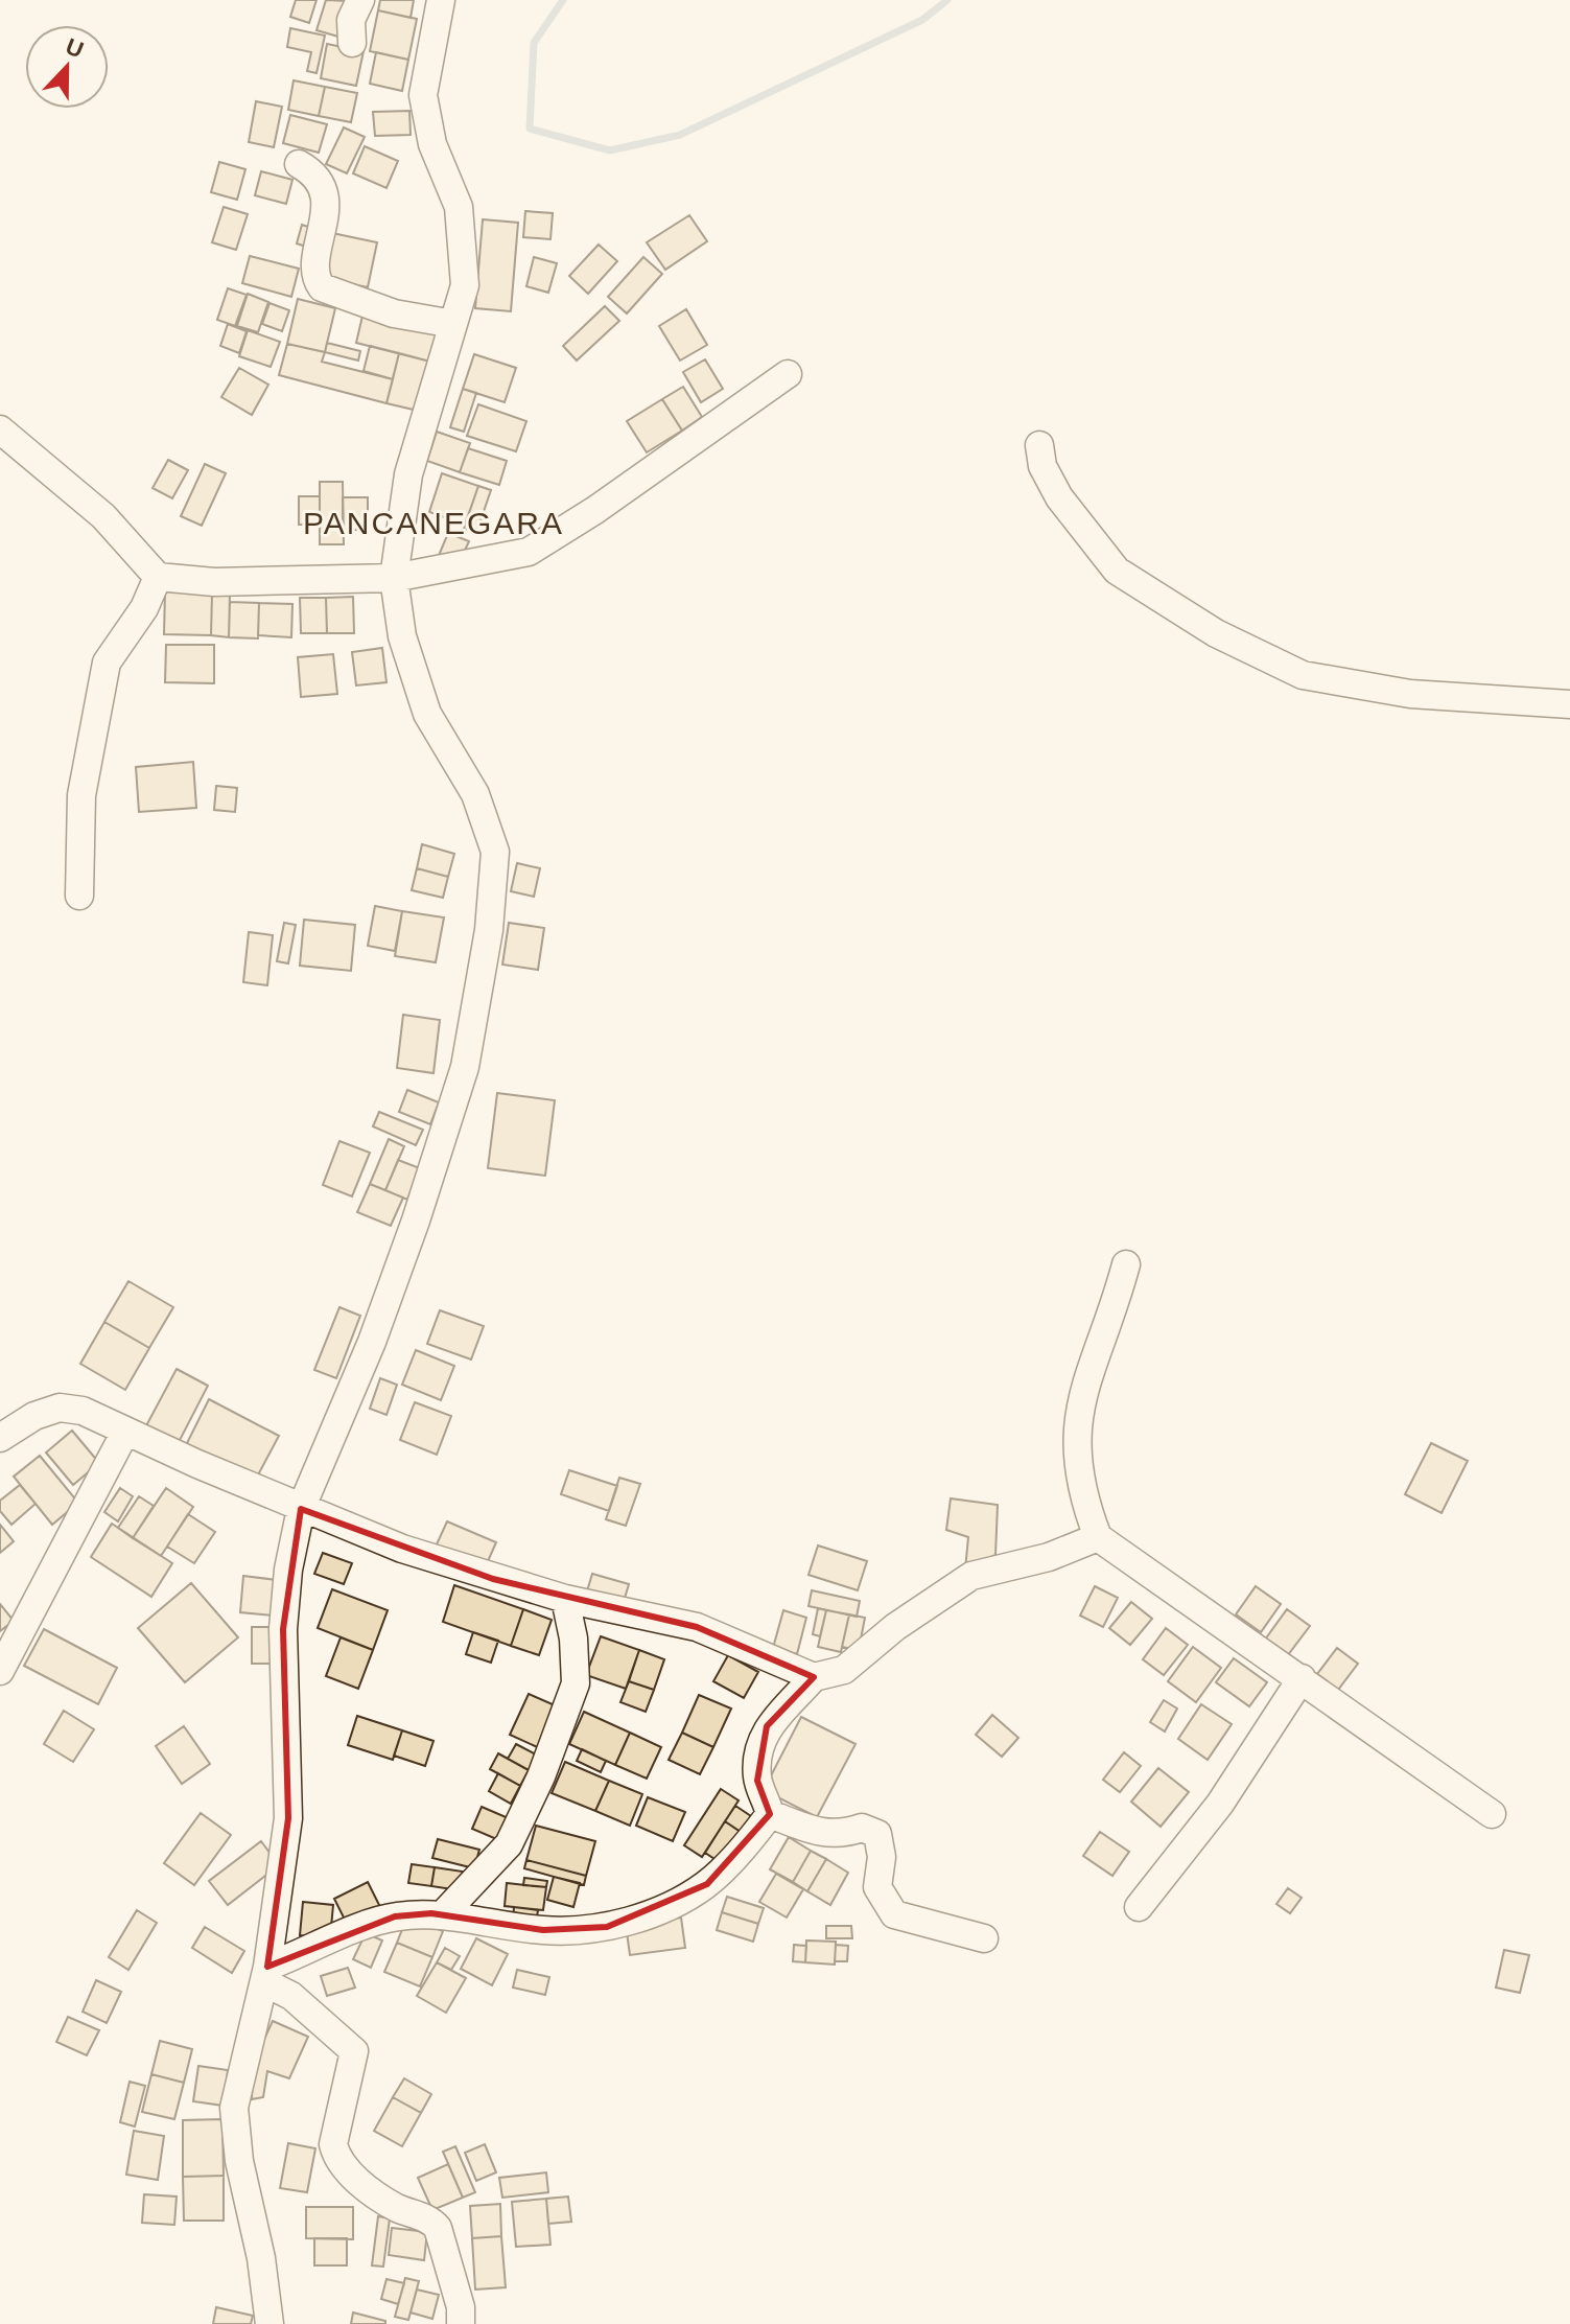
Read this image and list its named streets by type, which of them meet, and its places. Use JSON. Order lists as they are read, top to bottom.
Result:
{
  "districts": ["PANCANEGARA"],
  "north": "top"
}
